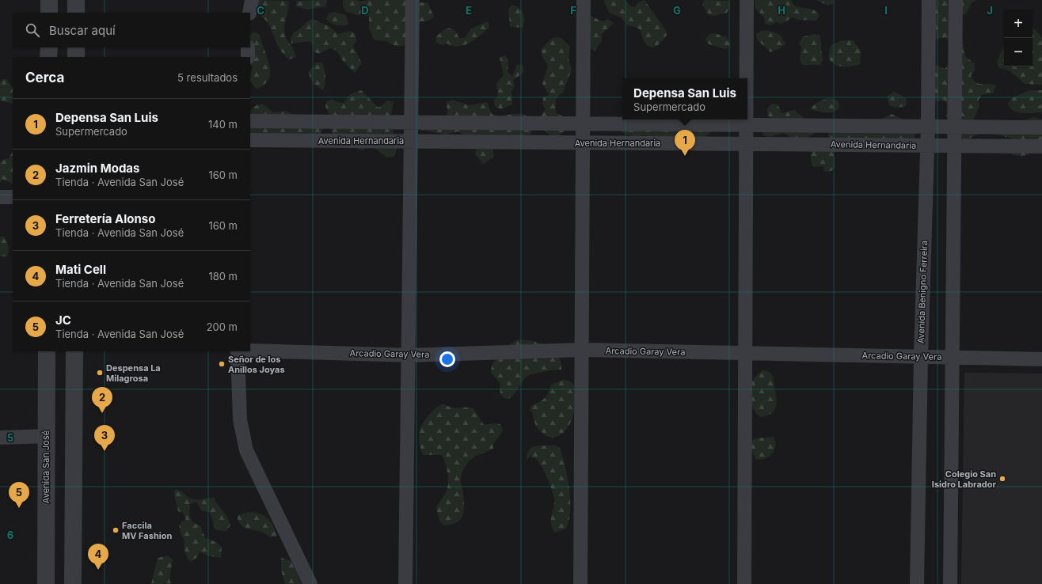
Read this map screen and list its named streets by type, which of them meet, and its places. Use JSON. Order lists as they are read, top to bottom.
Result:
{
  "streets": {
    "street": [
      "Avenida Hernandaria",
      "Avenida Benigno Ferreira",
      "Arcadio Garay Vera",
      "Avenida San José"
    ]
  },
  "crossings": [
    ["Avenida Hernandaria", "Avenida Benigno Ferreira"],
    ["Avenida Benigno Ferreira", "Arcadio Garay Vera"]
  ],
  "places": [
    "Señor de los Anillos Joyas",
    "Despensa La Milagrosa",
    "Colegio San Isidro Labrador",
    "Faccila MV Fashion"
  ],
  "page": {
    "map_buttons": ["+", "−"],
    "search": "Buscar aquí",
    "heading": ["Cerca", "5 resultados"],
    "popup": ["Depensa San Luis", "Supermercado"],
    "list": [
      {
        "mark": "1",
        "name": "Depensa San Luis",
        "note": "Supermercado",
        "value": "140 m"
      },
      {
        "mark": "2",
        "name": "Jazmin Modas",
        "note": "Tienda · Avenida San José",
        "value": "160 m"
      },
      {
        "mark": "3",
        "name": "Ferretería Alonso",
        "note": "Tienda · Avenida San José",
        "value": "160 m"
      },
      {
        "mark": "4",
        "name": "Mati Cell",
        "note": "Tienda · Avenida San José",
        "value": "180 m"
      },
      {
        "mark": "5",
        "name": "JC",
        "note": "Tienda · Avenida San José",
        "value": "200 m"
      }
    ],
    "pins": [
      "1",
      "2",
      "3",
      "5",
      "4"
    ]
  },
  "grid": {
    "columns": [
      "C",
      "D",
      "E",
      "F",
      "G",
      "H",
      "I",
      "J"
    ],
    "rows": ["5", "6"]
  }
}
